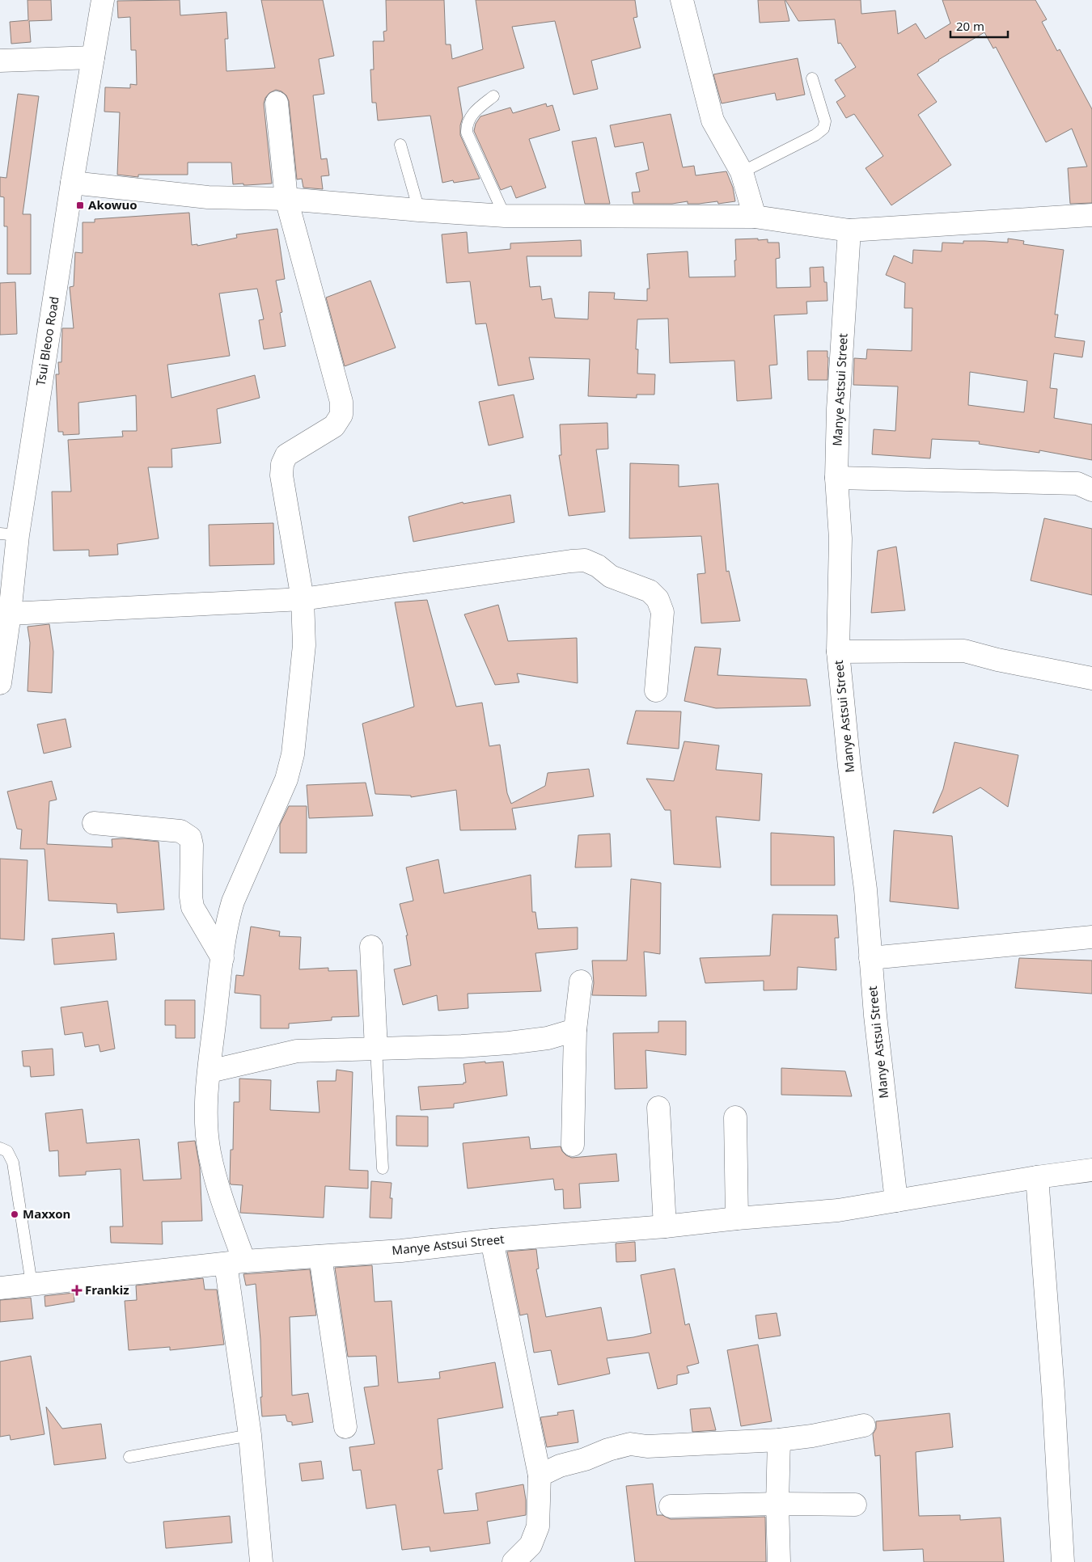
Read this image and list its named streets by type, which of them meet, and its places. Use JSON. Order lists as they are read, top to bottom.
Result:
{
  "streets": {
    "street": ["Tsui Bleoo Road", "Manye Astsui Street"]
  },
  "places": {
    "transit": ["Akowuo"],
    "other": ["Maxxon"],
    "health": ["Frankiz"]
  },
  "scale_bar": "20 m"
}
